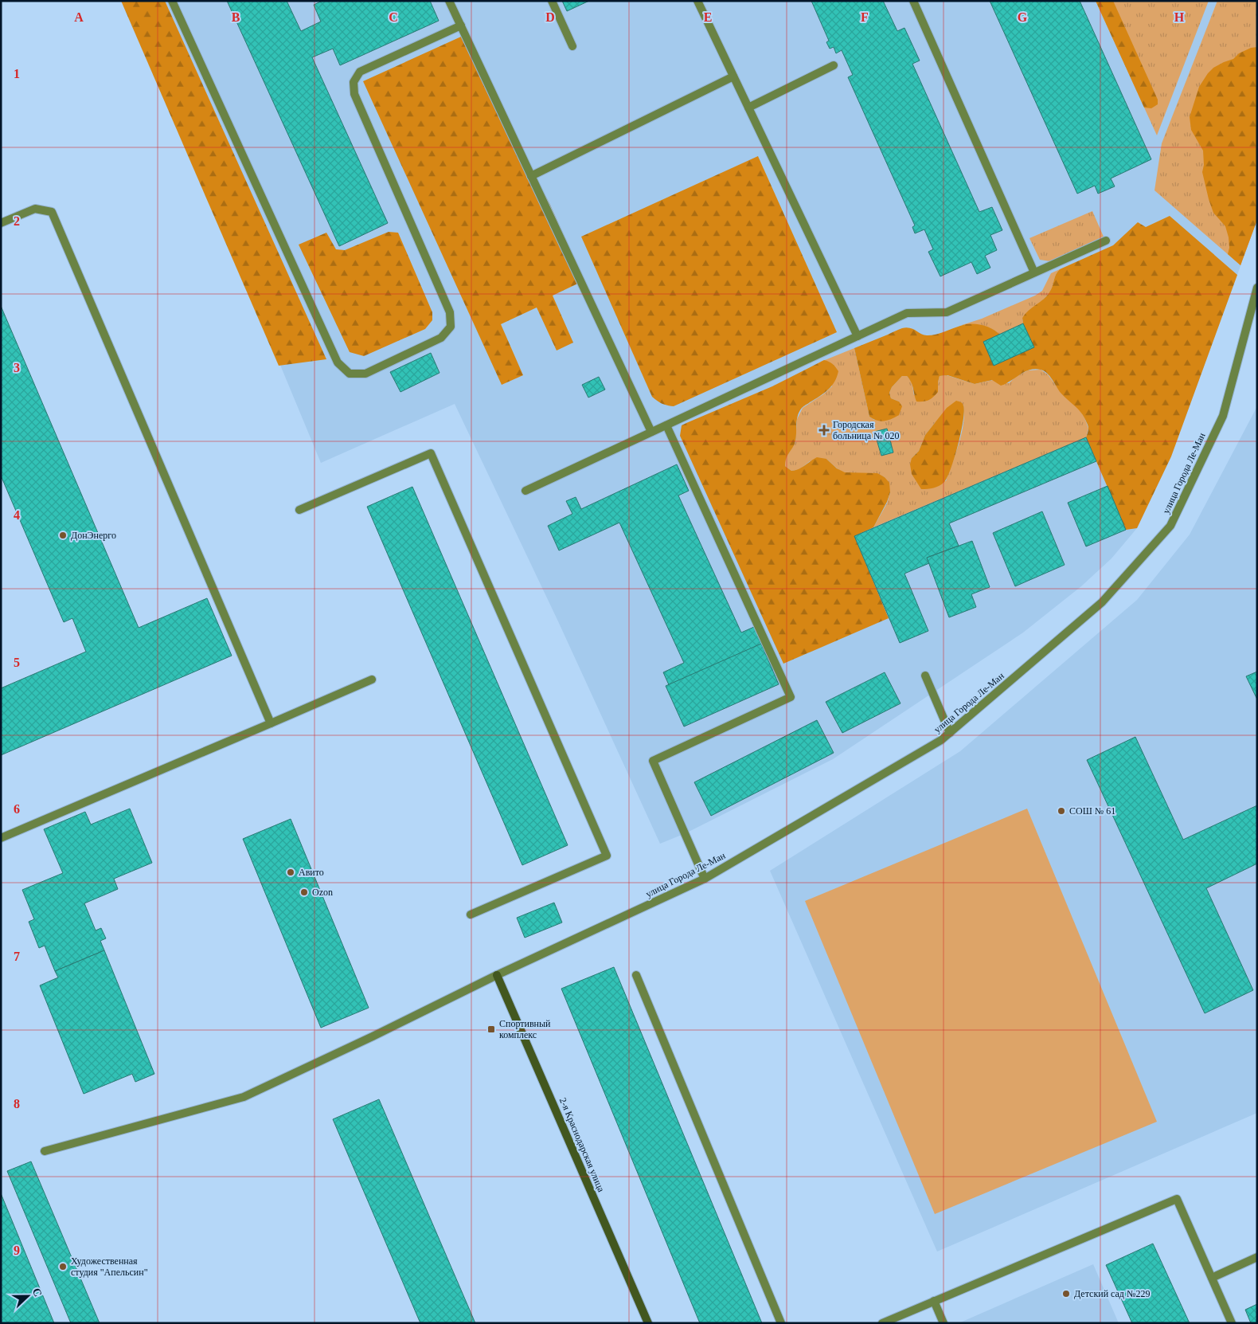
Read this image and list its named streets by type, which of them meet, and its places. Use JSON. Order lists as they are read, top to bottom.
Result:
{
  "streets": {
    "street": ["улица Города Ле-Ман", "2-я Краснодарская улица"]
  },
  "crossings": [
    ["улица Города Ле-Ман", "2-я Краснодарская улица"]
  ],
  "places": {
    "health": ["Городская больница № 020"],
    "other": [
      "ДонЭнерго",
      "СОШ № 61",
      "Авито",
      "Ozon",
      "Художественная студия \"Апельсин\"",
      "Детский сад №229"
    ],
    "transit": ["Спортивный комплекс"]
  },
  "north": "right",
  "grid": {
    "columns": [
      "A",
      "B",
      "C",
      "D",
      "E",
      "F",
      "G",
      "H"
    ],
    "rows": [
      "1",
      "2",
      "3",
      "4",
      "5",
      "6",
      "7",
      "8",
      "9"
    ]
  }
}
